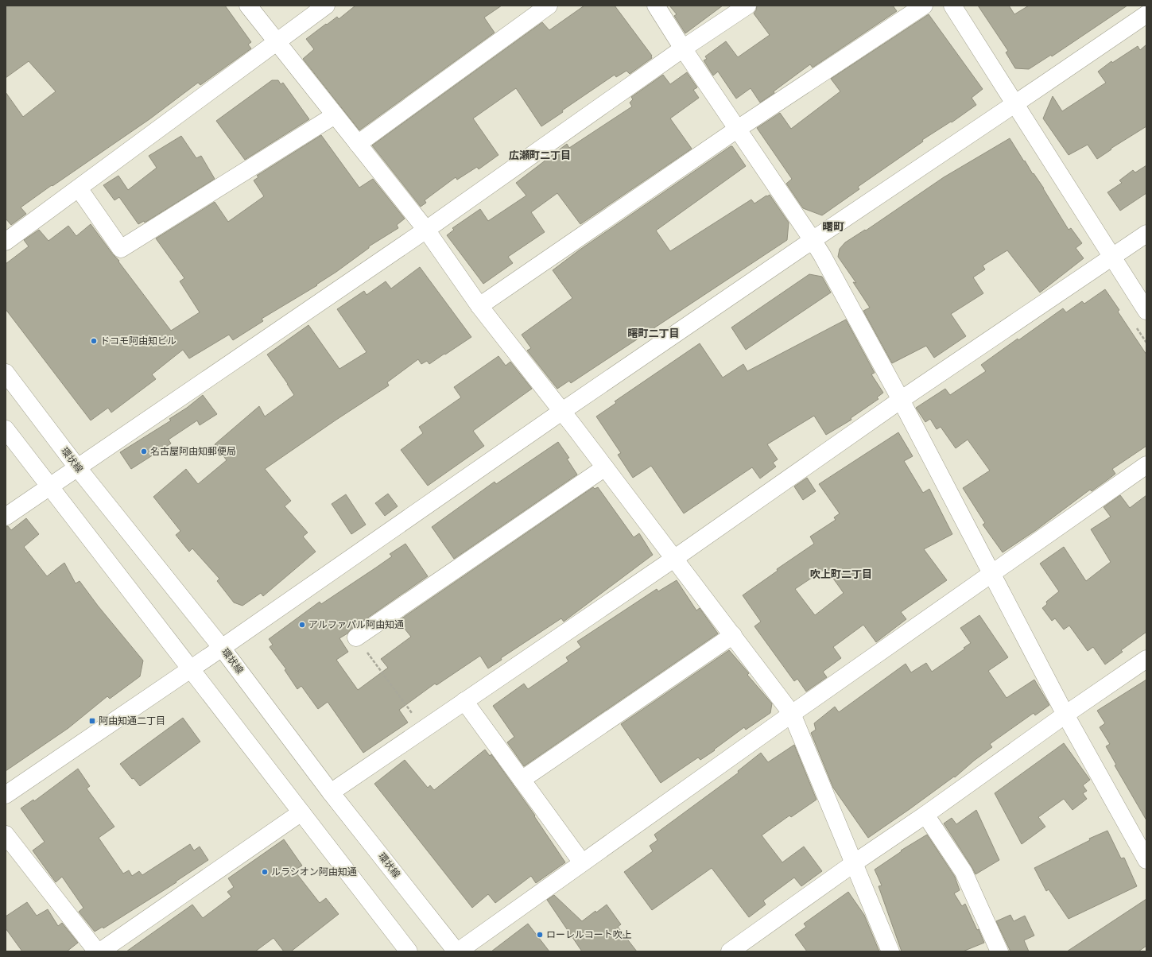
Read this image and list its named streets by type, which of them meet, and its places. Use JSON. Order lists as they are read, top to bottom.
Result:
{
  "streets": {
    "street": ["環状線"]
  },
  "districts": [
    "広瀬町二丁目",
    "曙町",
    "曙町二丁目",
    "吹上町二丁目"
  ],
  "places": {
    "other": [
      "ドコモ阿由知ビル",
      "名古屋阿由知郵便局",
      "アルファパル阿由知通",
      "ルラシオン阿由知通",
      "ローレルコート吹上"
    ],
    "transit": ["阿由知通二丁目"]
  }
}
